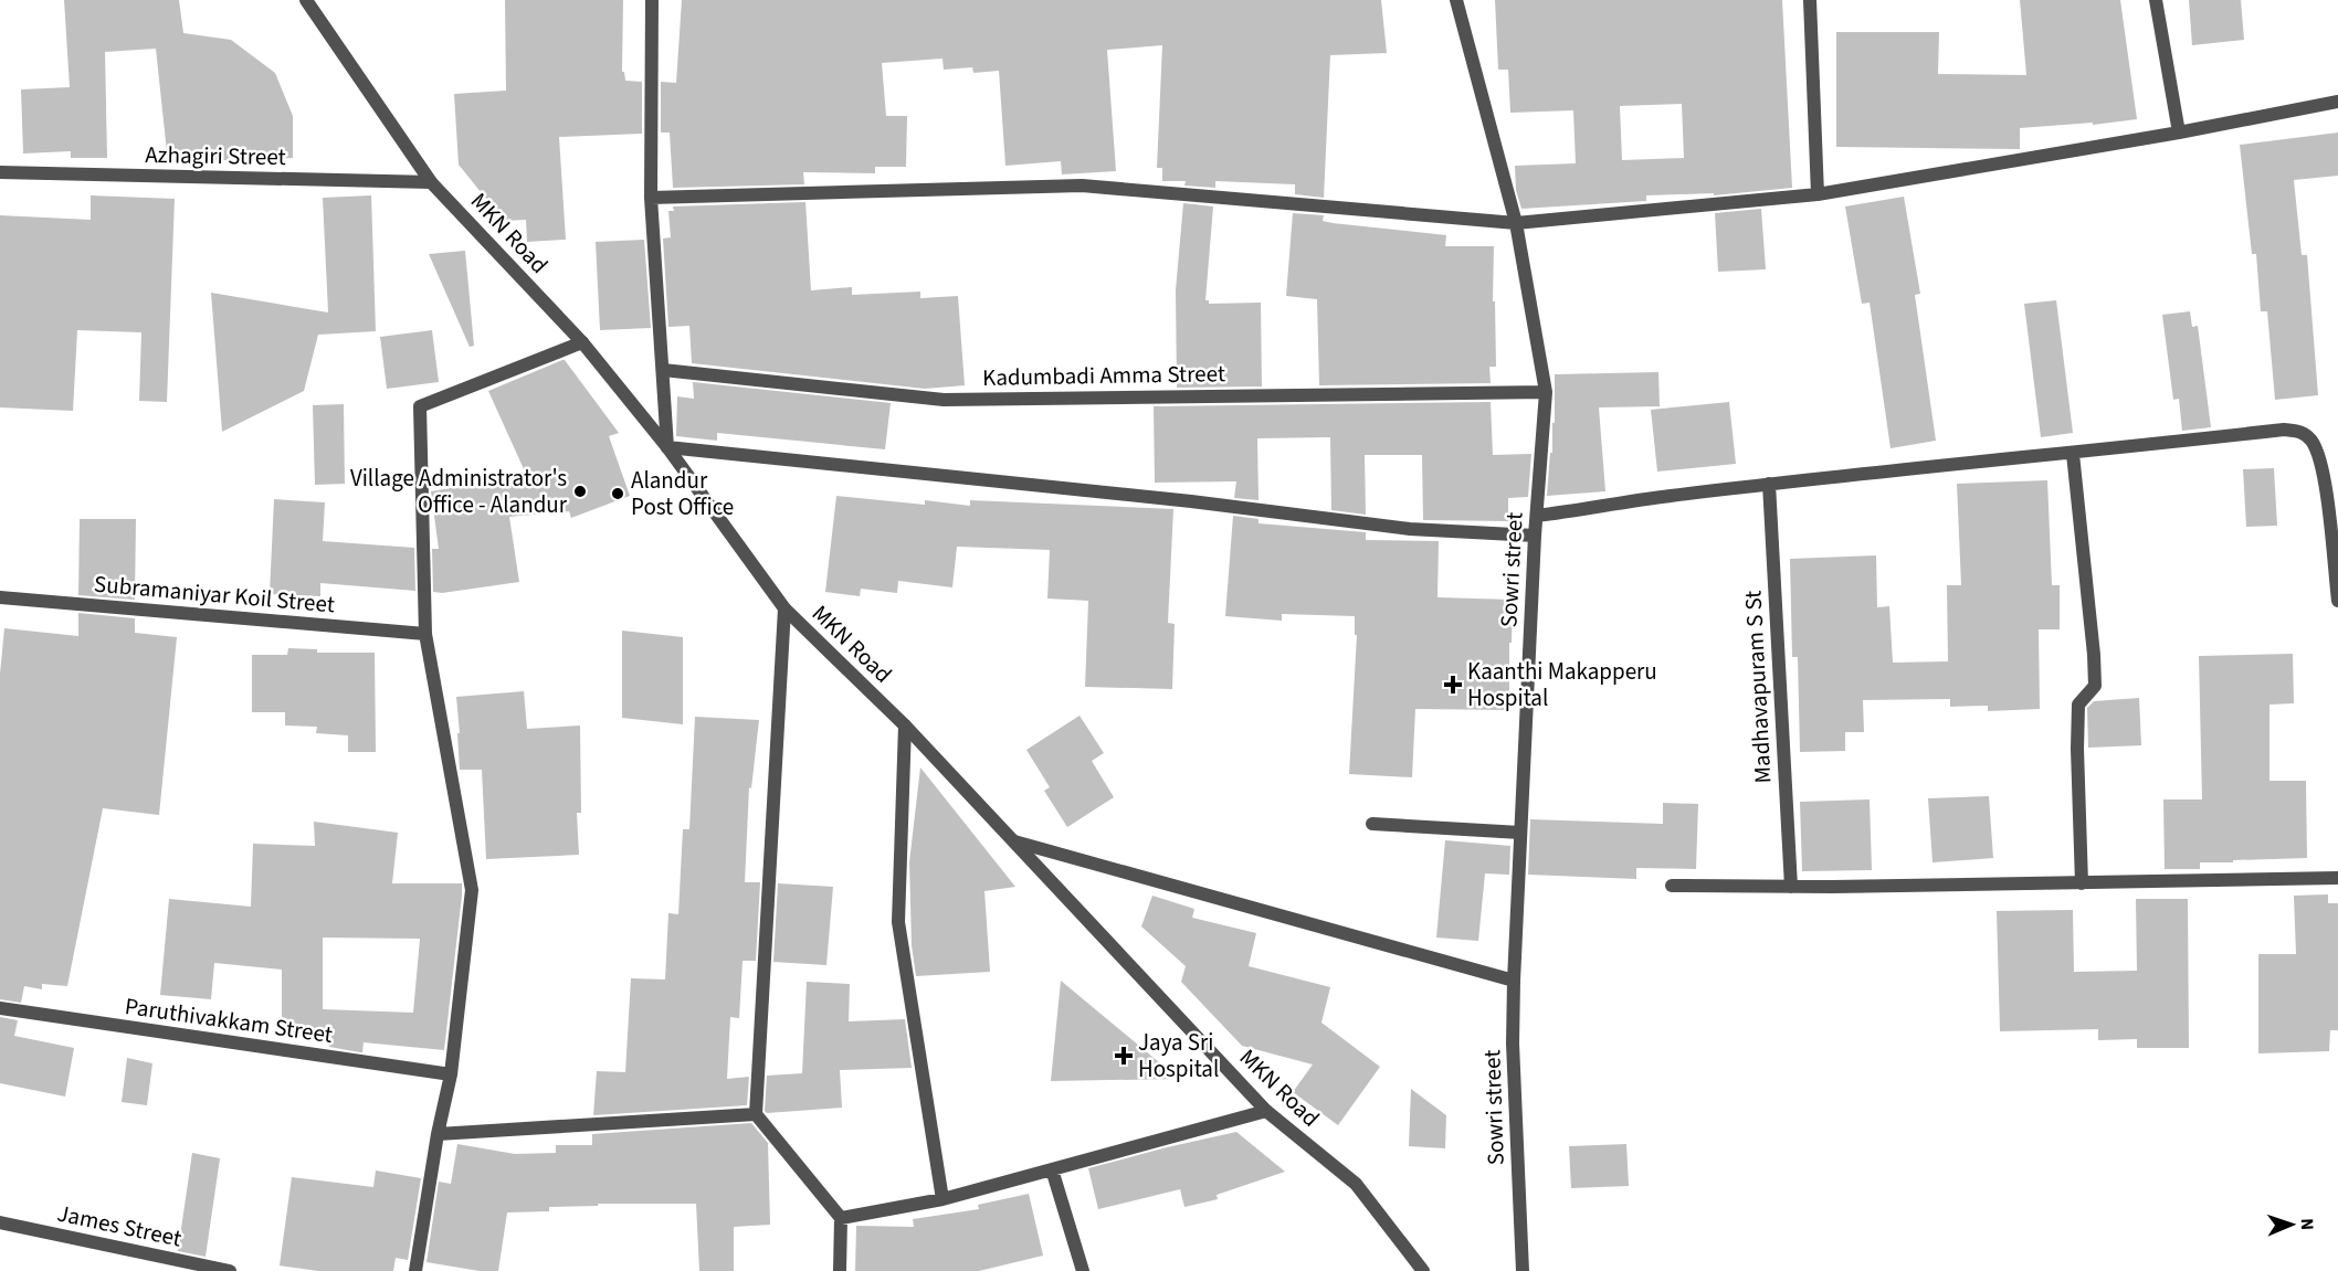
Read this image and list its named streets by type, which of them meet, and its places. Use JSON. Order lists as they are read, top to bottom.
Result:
{
  "streets": {
    "street": [
      "Azhagiri Street",
      "MKN Road",
      "Kadumbadi Amma Street",
      "Sowri street",
      "Subramaniyar Koil Street",
      "Madhavapuram S St",
      "Paruthivakkam Street",
      "James Street"
    ]
  },
  "crossings": [
    ["Azhagiri Street", "MKN Road"],
    ["Kadumbadi Amma Street", "Sowri street"]
  ],
  "places": {
    "other": ["Village Administrator's Office - Alandur", "Alandur Post Office"],
    "health": ["Kaanthi Makapperu Hospital", "Jaya Sri Hospital"]
  },
  "north": "right"
}
